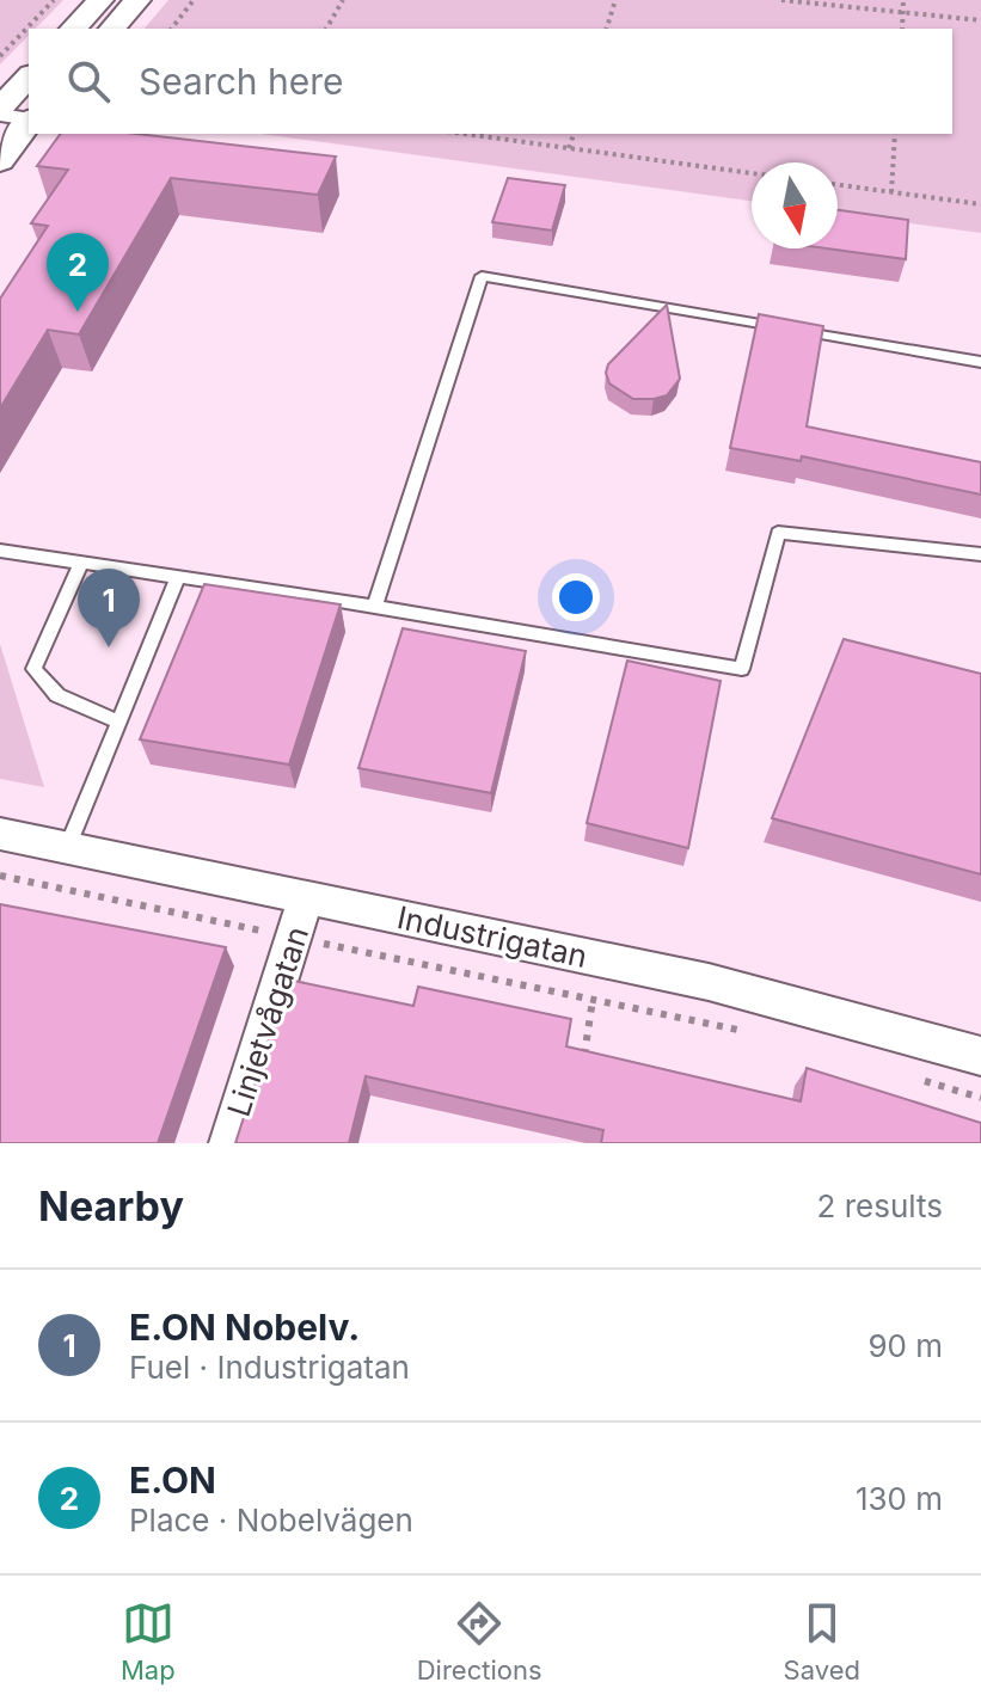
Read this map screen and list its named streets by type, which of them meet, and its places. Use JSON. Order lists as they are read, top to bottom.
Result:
{
  "streets": {
    "street": ["Industrigatan", "Linjetvågatan"]
  },
  "crossings": [
    ["Industrigatan", "Linjetvågatan"]
  ],
  "north": "bottom",
  "page": {
    "search": "Search here",
    "pins": ["2", "1"],
    "heading": ["Nearby", "2 results"],
    "list": [
      {
        "mark": "1",
        "name": "E.ON Nobelv.",
        "note": "Fuel · Industrigatan",
        "value": "90 m"
      },
      {
        "mark": "2",
        "name": "E.ON",
        "note": "Place · Nobelvägen",
        "value": "130 m"
      }
    ],
    "nav": ["Map", "Directions", "Saved"]
  }
}
